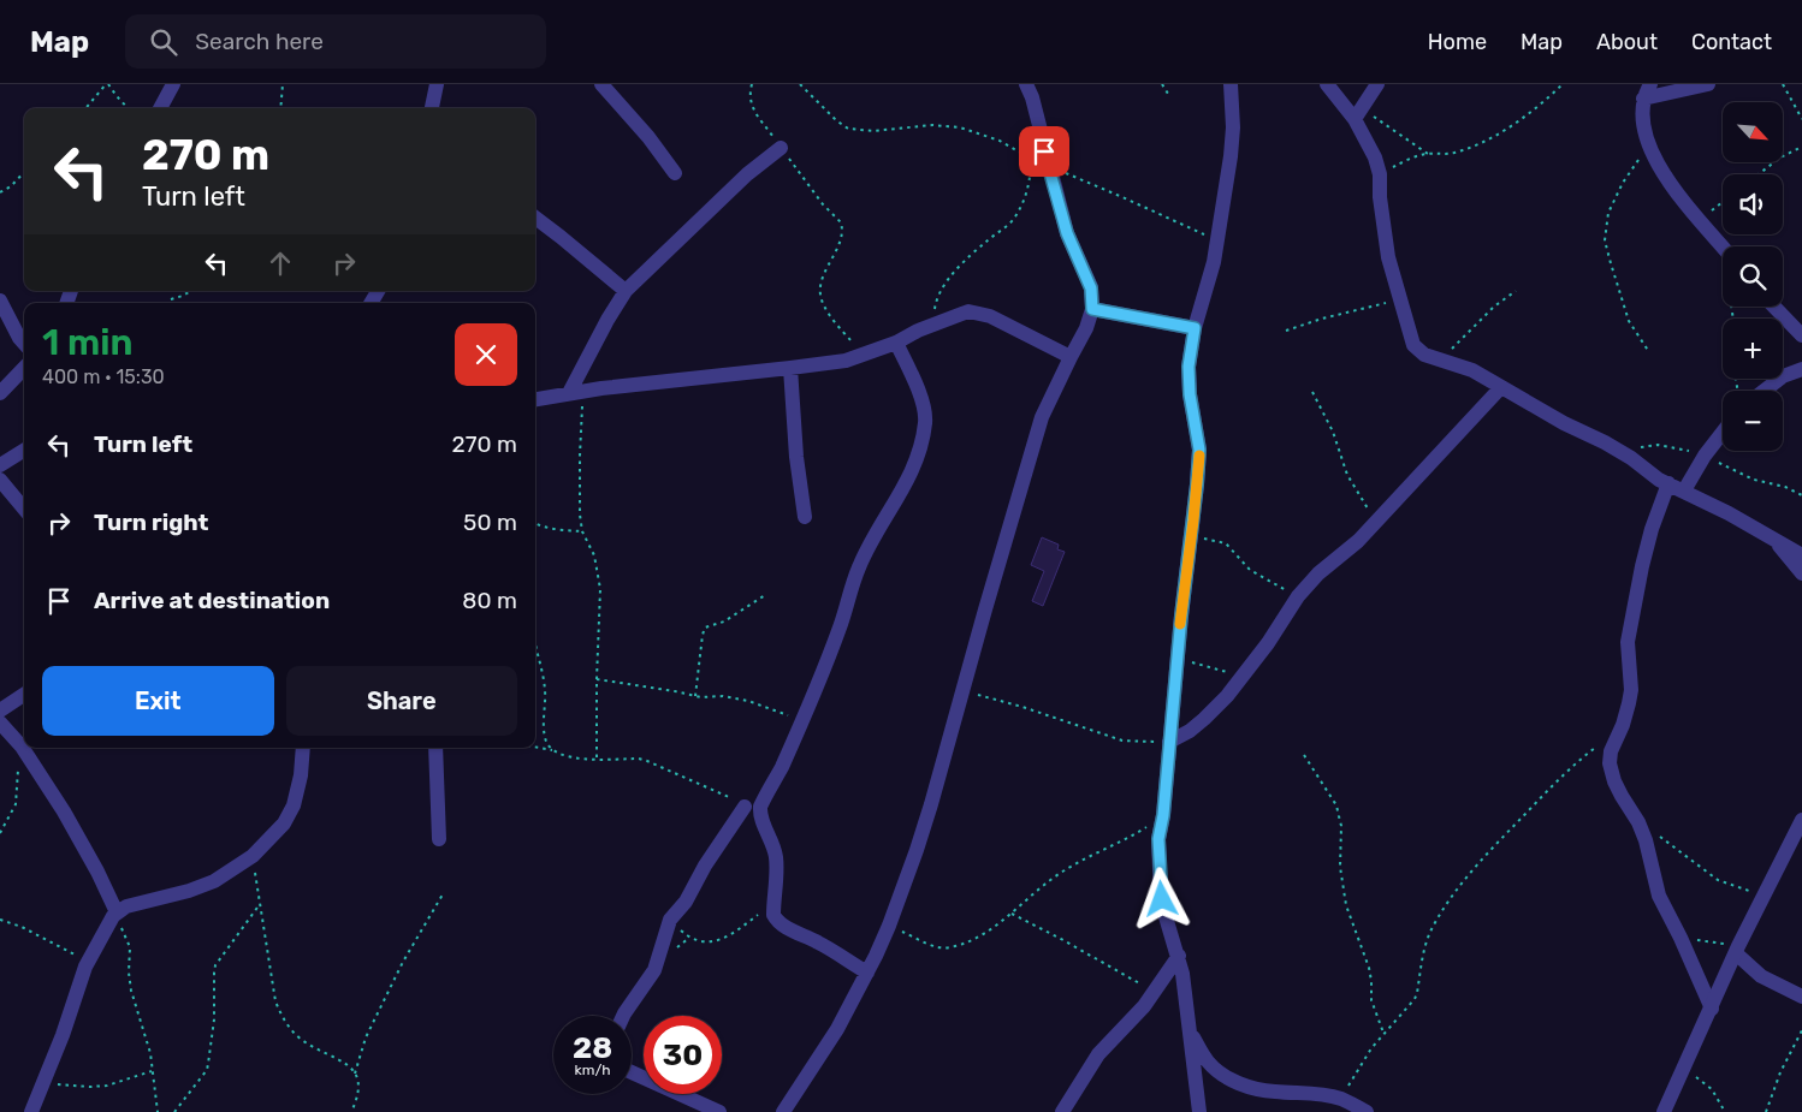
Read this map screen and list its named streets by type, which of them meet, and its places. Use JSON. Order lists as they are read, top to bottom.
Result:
{
  "north": "bottom right",
  "page": {
    "header": "Map",
    "search": "Search here",
    "nav": [
      "Home",
      "Map",
      "About",
      "Contact"
    ],
    "map_buttons": ["+", "−"],
    "turn": ["270 m", "Turn left"],
    "heading": ["1 min", "400 m · 15:30"],
    "list": [
      {
        "name": "Turn left",
        "value": "270 m"
      },
      {
        "name": "Turn right",
        "value": "50 m"
      },
      {
        "name": "Arrive at destination",
        "value": "80 m"
      }
    ],
    "buttons": ["Exit", "Share"],
    "speed": "28 km/h",
    "limit": "30"
  }
}
